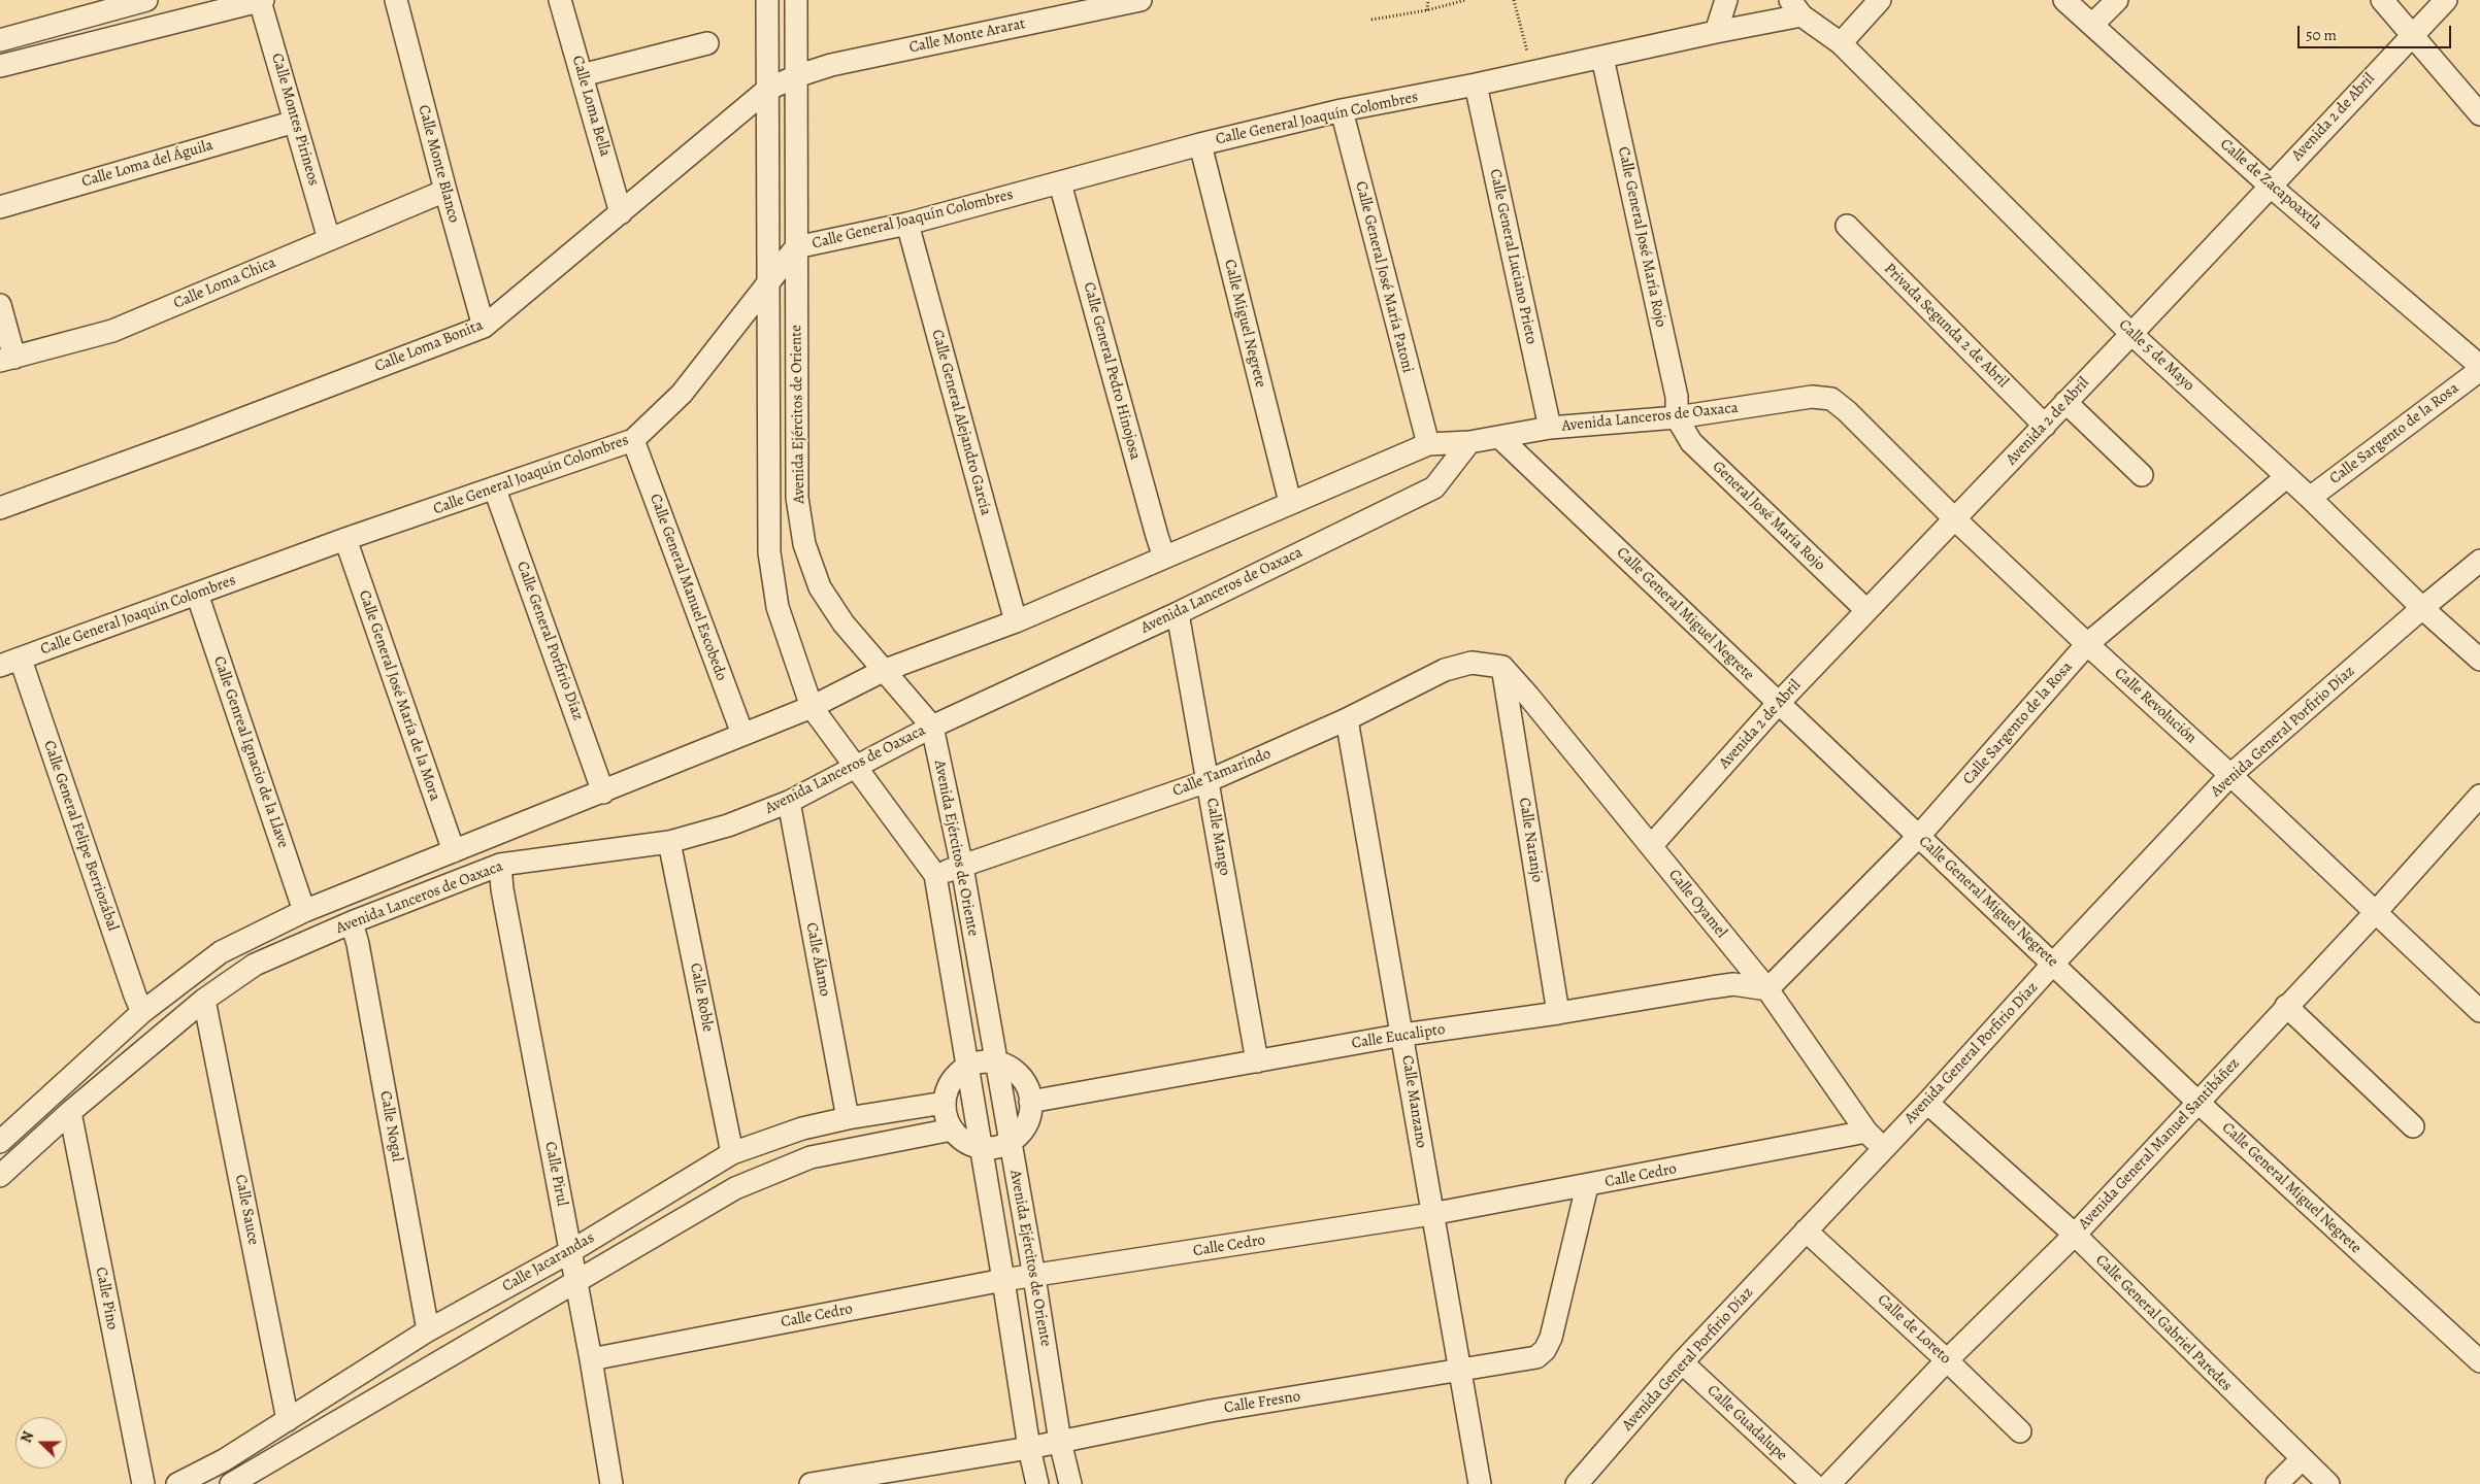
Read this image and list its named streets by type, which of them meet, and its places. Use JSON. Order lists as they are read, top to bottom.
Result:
{
  "streets": {
    "street": [
      "Calle Monte Ararat",
      "Calle Loma Bella",
      "Avenida 2 de Abril",
      "Calle General Joaquín Colombres",
      "Calle Montes Pirineos",
      "Calle Loma del Águila",
      "Calle Monte Blanco",
      "Calle de Zacapoaxtla",
      "Calle General José María Rojo",
      "Calle General Luciano Prieto",
      "Calle General José María Patoni",
      "Calle Loma Chica",
      "Calle Miguel Negrete",
      "Privada Segunda 2 de Abril",
      "Calle Loma Bonita",
      "Calle 5 de Mayo",
      "Calle General Pedro Hinojosa",
      "Avenida Ejércitos de Oriente",
      "Avenida Lanceros de Oaxaca",
      "Calle General Alejandro García",
      "Calle Sargento de la Rosa",
      "General José María Rojo",
      "Calle General Manuel Escobedo",
      "Calle General Miguel Negrete",
      "Calle General Porfirio Díaz",
      "Calle General José María de la Mora",
      "Calle Revolución",
      "Avenida General Porfirio Díaz",
      "Calle Genreal Ignacio de la Llave",
      "Calle Tamarindo",
      "Calle General Felipe Berriozábal",
      "Calle Mango",
      "Calle Naranjo",
      "Calle Oyamel",
      "Calle Álamo",
      "Calle Roble",
      "Calle Eucalipto",
      "Calle Manzano",
      "Calle Nogal",
      "Avenida General Manuel Santibáñez",
      "Calle Pirul",
      "Calle Cedro",
      "Calle Sauce",
      "Calle Jacarandas",
      "Calle Pino",
      "Calle General Gabriel Paredes",
      "Calle de Loreto",
      "Calle Fresno",
      "Calle Guadalupe"
    ]
  },
  "crossings": [
    ["Calle Monte Ararat", "Calle Loma Bonita"],
    ["Calle Monte Ararat", "Avenida Ejércitos de Oriente"],
    ["Calle Loma Bella", "Calle Loma Bonita"],
    ["Avenida 2 de Abril", "Calle de Zacapoaxtla"],
    ["Avenida 2 de Abril", "Privada Segunda 2 de Abril"],
    ["Avenida 2 de Abril", "Calle 5 de Mayo"],
    ["Avenida 2 de Abril", "General José María Rojo"],
    ["Avenida 2 de Abril", "Calle General Miguel Negrete"],
    ["Avenida 2 de Abril", "Calle Revolución"],
    ["Avenida 2 de Abril", "Calle Oyamel"],
    ["Calle General Joaquín Colombres", "Calle General José María Rojo"],
    ["Calle General Joaquín Colombres", "Calle General Luciano Prieto"],
    ["Calle General Joaquín Colombres", "Calle General José María Patoni"],
    ["Calle General Joaquín Colombres", "Calle Miguel Negrete"],
    ["Calle General Joaquín Colombres", "Calle General Pedro Hinojosa"],
    ["Calle General Joaquín Colombres", "Avenida Ejércitos de Oriente"],
    ["Calle General Joaquín Colombres", "Calle General Alejandro García"],
    ["Calle General Joaquín Colombres", "Calle General Manuel Escobedo"],
    ["Calle General Joaquín Colombres", "Calle General Porfirio Díaz"],
    ["Calle General Joaquín Colombres", "Calle General José María de la Mora"],
    ["Calle General Joaquín Colombres", "Calle Genreal Ignacio de la Llave"],
    ["Calle General Joaquín Colombres", "Calle General Felipe Berriozábal"],
    ["Calle Montes Pirineos", "Calle Loma del Águila"],
    ["Calle Montes Pirineos", "Calle Loma Chica"],
    ["Calle Monte Blanco", "Calle Loma Chica"],
    ["Calle Monte Blanco", "Calle Loma Bonita"],
    ["Calle General José María Rojo", "Avenida Lanceros de Oaxaca"],
    ["Calle General José María Rojo", "General José María Rojo"],
    ["Calle General Luciano Prieto", "Avenida Lanceros de Oaxaca"],
    ["Calle General José María Patoni", "Avenida Lanceros de Oaxaca"],
    ["Calle Miguel Negrete", "Avenida Lanceros de Oaxaca"],
    ["Calle Loma Bonita", "Avenida Ejércitos de Oriente"],
    ["Calle 5 de Mayo", "Calle Sargento de la Rosa"],
    ["Calle 5 de Mayo", "Avenida General Porfirio Díaz"],
    ["Calle General Pedro Hinojosa", "Avenida Lanceros de Oaxaca"],
    ["Avenida Ejércitos de Oriente", "Avenida Lanceros de Oaxaca"],
    ["Avenida Ejércitos de Oriente", "Calle Tamarindo"],
    ["Avenida Ejércitos de Oriente", "Calle Cedro"],
    ["Avenida Ejércitos de Oriente", "Calle Fresno"],
    ["Avenida Lanceros de Oaxaca", "Calle General Alejandro García"],
    ["Avenida Lanceros de Oaxaca", "General José María Rojo"],
    ["Avenida Lanceros de Oaxaca", "Calle General Manuel Escobedo"],
    ["Avenida Lanceros de Oaxaca", "Calle General Miguel Negrete"],
    ["Avenida Lanceros de Oaxaca", "Calle General Porfirio Díaz"],
    ["Avenida Lanceros de Oaxaca", "Calle General José María de la Mora"],
    ["Avenida Lanceros de Oaxaca", "Calle Revolución"],
    ["Avenida Lanceros de Oaxaca", "Calle Genreal Ignacio de la Llave"],
    ["Avenida Lanceros de Oaxaca", "Calle General Felipe Berriozábal"],
    ["Avenida Lanceros de Oaxaca", "Calle Mango"],
    ["Avenida Lanceros de Oaxaca", "Calle Álamo"],
    ["Avenida Lanceros de Oaxaca", "Calle Roble"],
    ["Avenida Lanceros de Oaxaca", "Calle Nogal"],
    ["Avenida Lanceros de Oaxaca", "Calle Pirul"],
    ["Avenida Lanceros de Oaxaca", "Calle Sauce"],
    ["Avenida Lanceros de Oaxaca", "Calle Pino"],
    ["Calle Sargento de la Rosa", "Calle General Miguel Negrete"],
    ["Calle Sargento de la Rosa", "Calle Revolución"],
    ["Calle Sargento de la Rosa", "Calle Oyamel"],
    ["Calle Sargento de la Rosa", "Calle Eucalipto"],
    ["Calle General Miguel Negrete", "Avenida General Porfirio Díaz"],
    ["Calle General Miguel Negrete", "Avenida General Manuel Santibáñez"],
    ["Calle Revolución", "Avenida General Porfirio Díaz"],
    ["Calle Revolución", "Avenida General Manuel Santibáñez"],
    ["Avenida General Porfirio Díaz", "Calle Oyamel"],
    ["Avenida General Porfirio Díaz", "Calle General Gabriel Paredes"],
    ["Avenida General Porfirio Díaz", "Calle de Loreto"],
    ["Avenida General Porfirio Díaz", "Calle Guadalupe"],
    ["Calle Tamarindo", "Calle Mango"],
    ["Calle Tamarindo", "Calle Naranjo"],
    ["Calle Tamarindo", "Calle Oyamel"],
    ["Calle Tamarindo", "Calle Manzano"],
    ["Calle Mango", "Calle Eucalipto"],
    ["Calle Naranjo", "Calle Oyamel"],
    ["Calle Naranjo", "Calle Eucalipto"],
    ["Calle Oyamel", "Calle Eucalipto"],
    ["Calle Oyamel", "Calle Cedro"],
    ["Calle Álamo", "Calle Jacarandas"],
    ["Calle Roble", "Calle Jacarandas"],
    ["Calle Eucalipto", "Calle Manzano"],
    ["Calle Manzano", "Calle Cedro"],
    ["Calle Manzano", "Calle Fresno"],
    ["Calle Nogal", "Calle Jacarandas"],
    ["Avenida General Manuel Santibáñez", "Calle General Gabriel Paredes"],
    ["Avenida General Manuel Santibáñez", "Calle de Loreto"],
    ["Calle Pirul", "Calle Cedro"],
    ["Calle Pirul", "Calle Jacarandas"],
    ["Calle Cedro", "Calle Fresno"],
    ["Calle Sauce", "Calle Jacarandas"]
  ],
  "scale_bar": "50 m",
  "north": "left"
}
